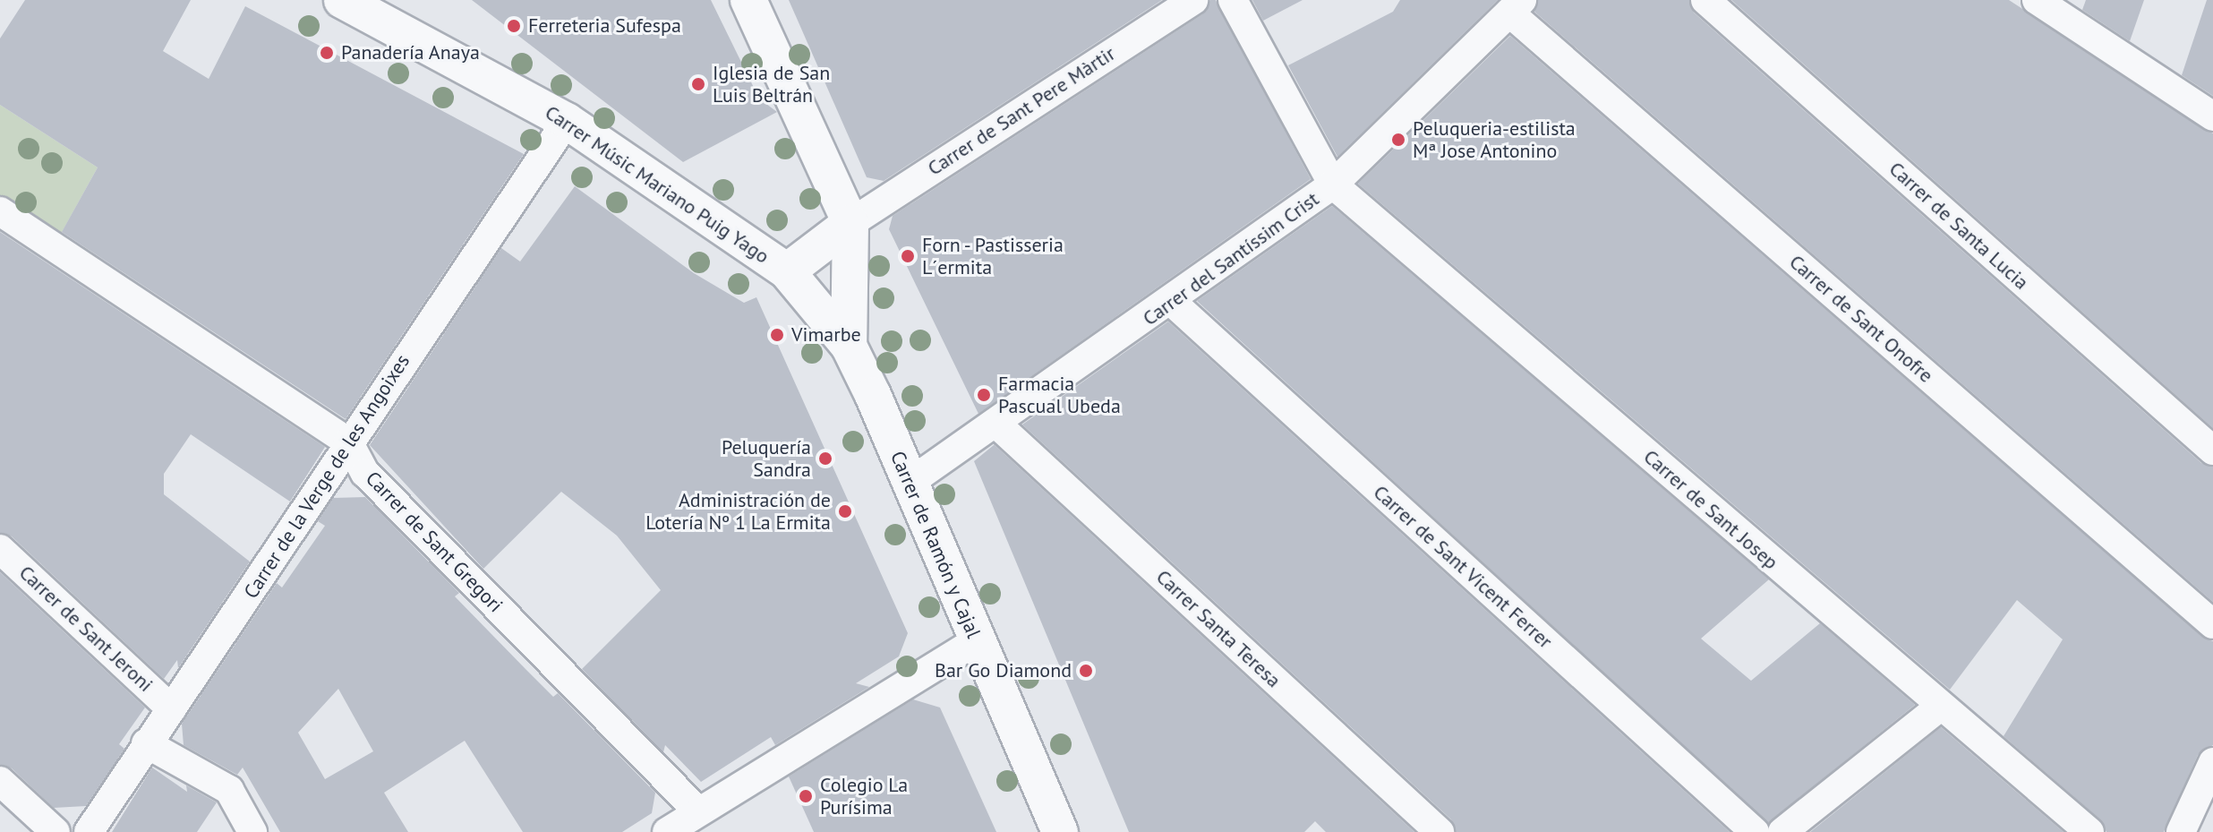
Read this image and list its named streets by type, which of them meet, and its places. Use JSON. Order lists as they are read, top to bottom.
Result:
{
  "streets": {
    "street": [
      "Carrer de Sant Pere Màrtir",
      "Carrer Músic Mariano Puig Yago",
      "Carrer de Santa Lucia",
      "Carrer del Santíssim Crist",
      "Carrer de Sant Onofre",
      "Carrer de la Verge de les Angoixes",
      "Carrer de Sant Josep",
      "Carrer de Sant Gregori",
      "Carrer de Ramón y Cajal",
      "Carrer de Sant Vicent Ferrer",
      "Carrer de Sant Jeroni",
      "Carrer Santa Teresa"
    ]
  },
  "crossings": [
    ["Carrer de Sant Pere Màrtir", "Carrer Músic Mariano Puig Yago"],
    ["Carrer Músic Mariano Puig Yago", "Carrer de la Verge de les Angoixes"],
    ["Carrer Músic Mariano Puig Yago", "Carrer de Ramón y Cajal"],
    ["Carrer del Santíssim Crist", "Carrer de Sant Onofre"],
    ["Carrer del Santíssim Crist", "Carrer de Sant Josep"],
    ["Carrer del Santíssim Crist", "Carrer de Ramón y Cajal"],
    ["Carrer del Santíssim Crist", "Carrer de Sant Vicent Ferrer"],
    ["Carrer del Santíssim Crist", "Carrer Santa Teresa"],
    ["Carrer de la Verge de les Angoixes", "Carrer de Sant Gregori"],
    ["Carrer de la Verge de les Angoixes", "Carrer de Sant Jeroni"]
  ],
  "places": [
    "Ferreteria Sufespa",
    "Panadería Anaya",
    "Iglesia de San Luis Beltrán",
    "Peluqueria-estilista Mª Jose Antonino",
    "Forn - Pastisseria L´ermita",
    "Vimarbe",
    "Farmacia Pascual Ubeda",
    "Peluquería Sandra",
    "Administración de Lotería Nº 1 La Ermita",
    "Bar Go Diamond",
    "Colegio La Purísima"
  ]
}
